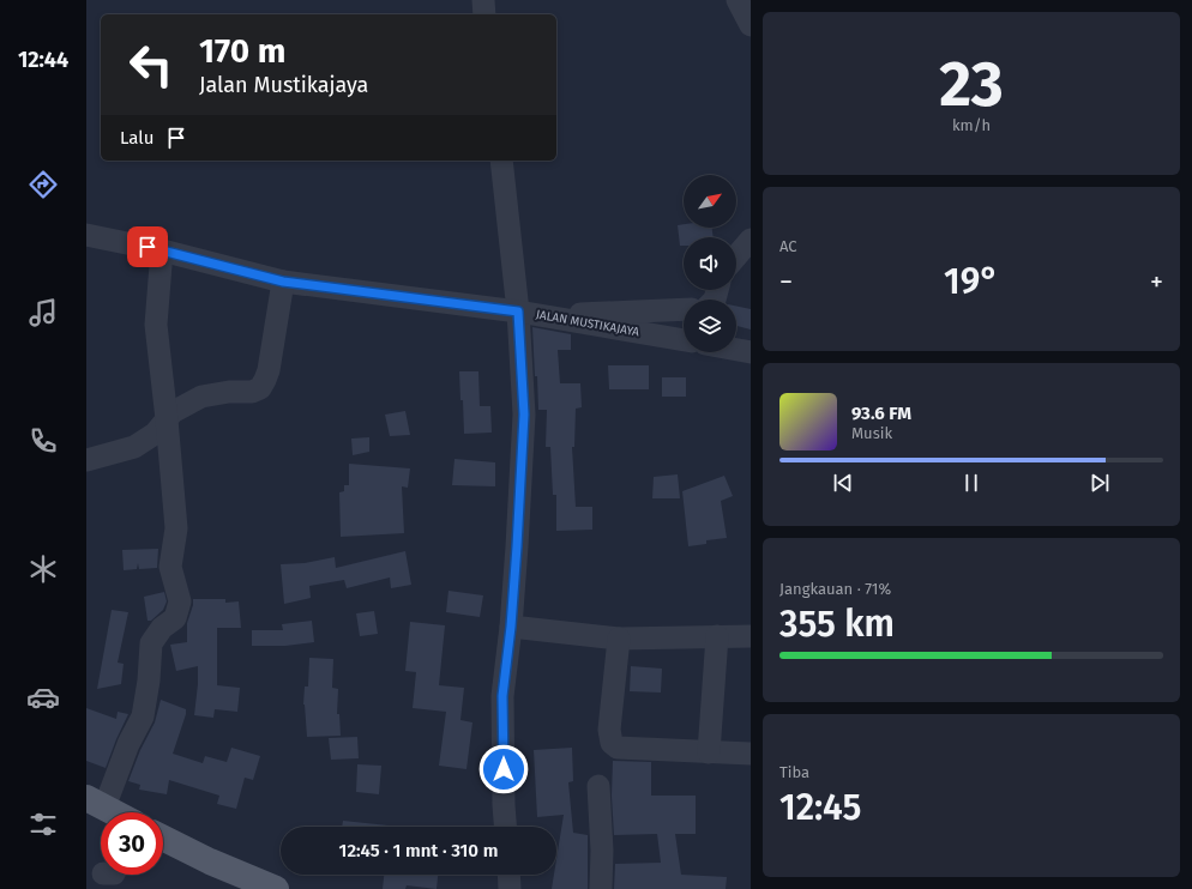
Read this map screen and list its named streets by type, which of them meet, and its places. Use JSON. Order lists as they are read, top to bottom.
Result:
{
  "streets": {
    "street": ["JALAN MUSTIKAJAYA"]
  },
  "north": "top right",
  "page": {
    "tabs": "12:44",
    "tile": [
      ["23", "km/h"],
      "AC",
      ["Jangkauan · 71%", "355 km"],
      ["Tiba", "12:45"]
    ],
    "turn": ["170 m", "Jalan Mustikajaya"],
    "then": "Lalu",
    "heat": ["−", "19°", "+"],
    "song": ["93.6 FM", "Musik"],
    "limit": "30",
    "trip": "12:45 · 1 mnt · 310 m"
  }
}
